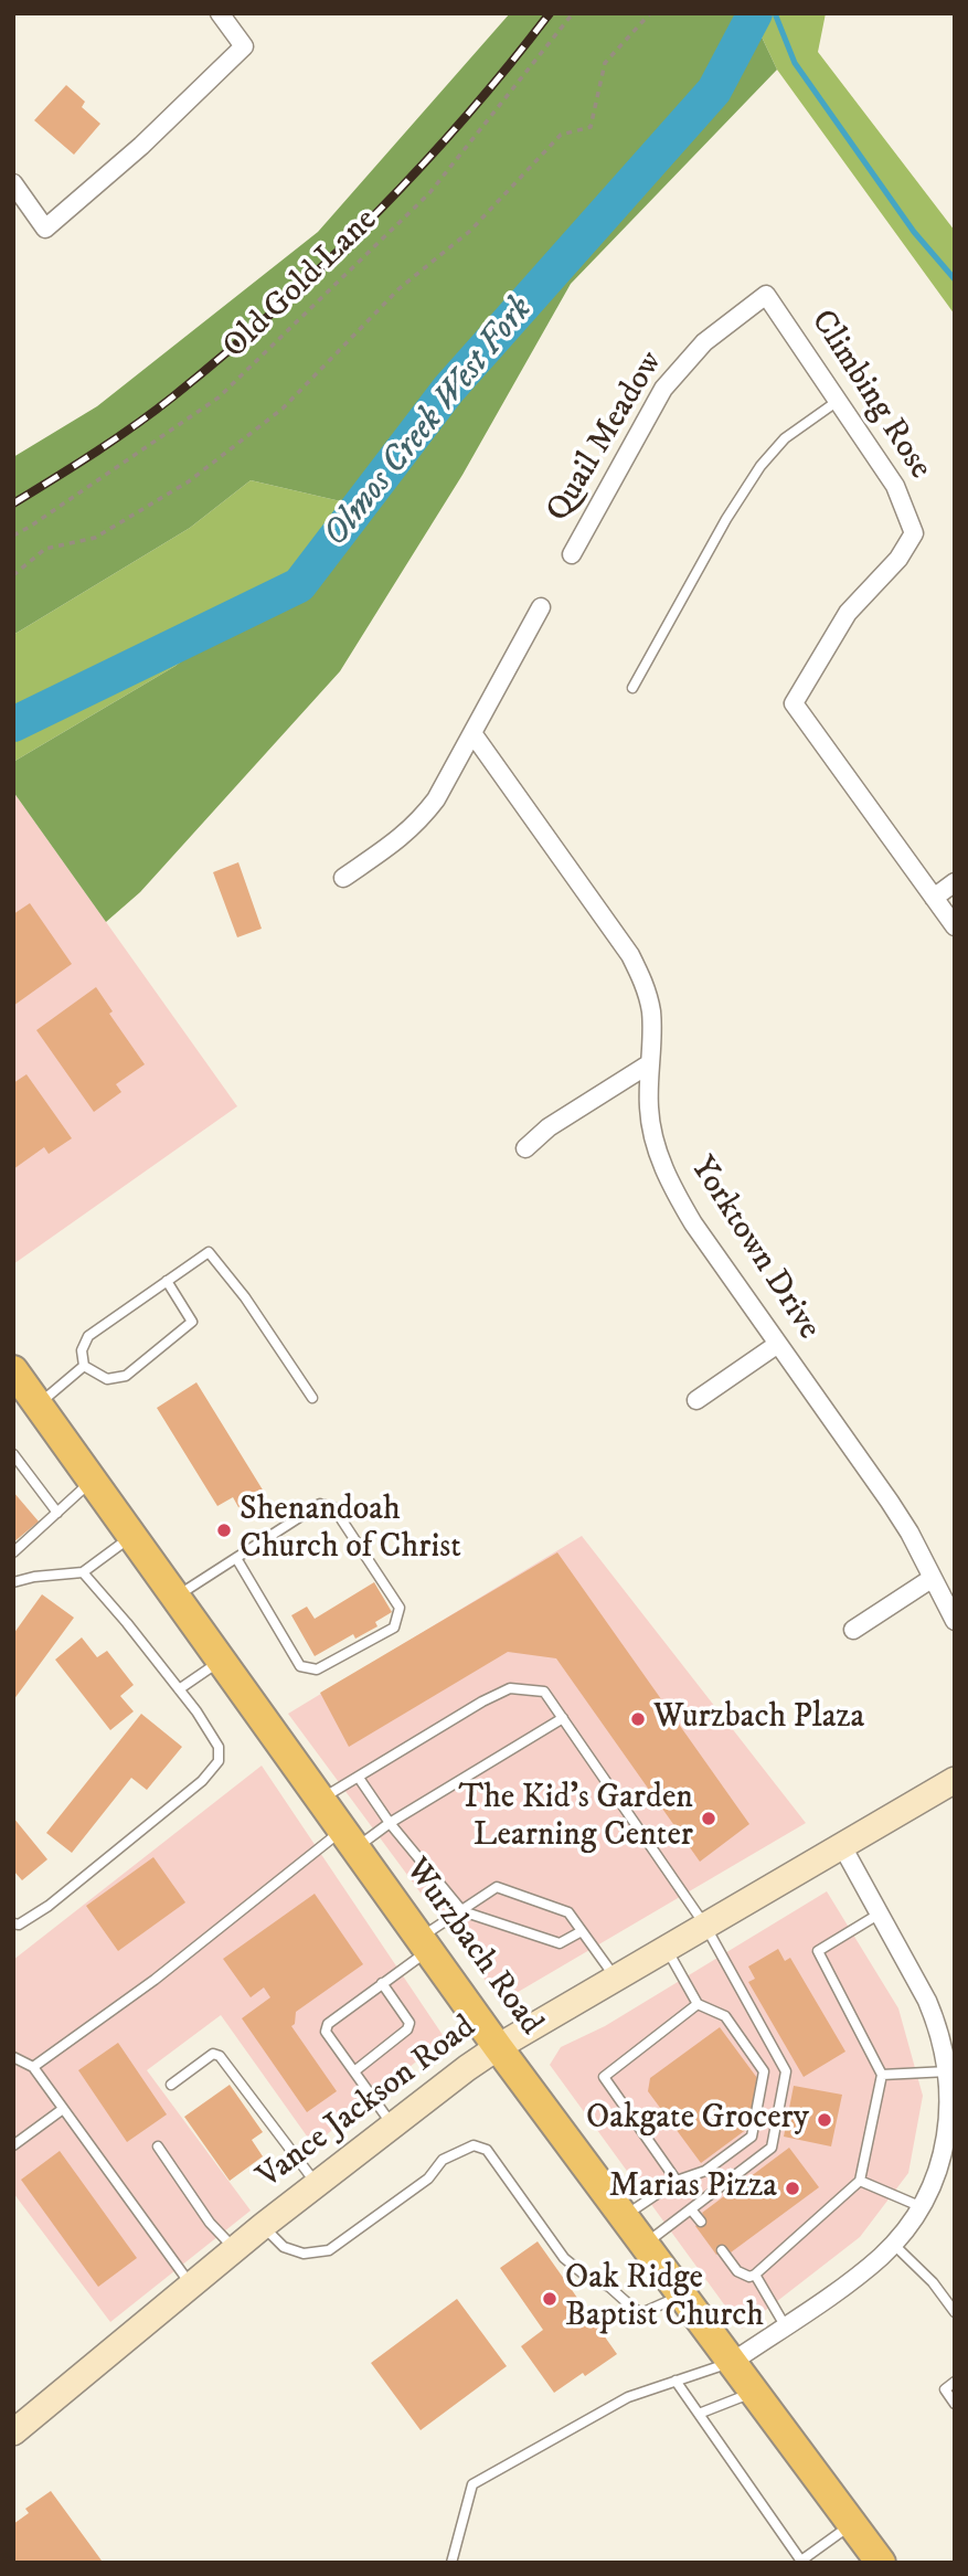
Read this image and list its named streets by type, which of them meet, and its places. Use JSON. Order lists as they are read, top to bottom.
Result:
{
  "streets": {
    "main road": ["Wurzbach Road", "Vance Jackson Road"],
    "street": ["Climbing Rose", "Quail Meadow", "Yorktown Drive"],
    "path": ["Old Gold Lane"]
  },
  "crossings": [
    ["Climbing Rose", "Quail Meadow"],
    ["Wurzbach Road", "Vance Jackson Road"]
  ],
  "water": ["Olmos Creek West Fork"],
  "places": [
    "Shenandoah Church of Christ",
    "Wurzbach Plaza",
    "The Kid's Garden Learning Center",
    "Oakgate Grocery",
    "Marias Pizza",
    "Oak Ridge Baptist Church"
  ]
}
